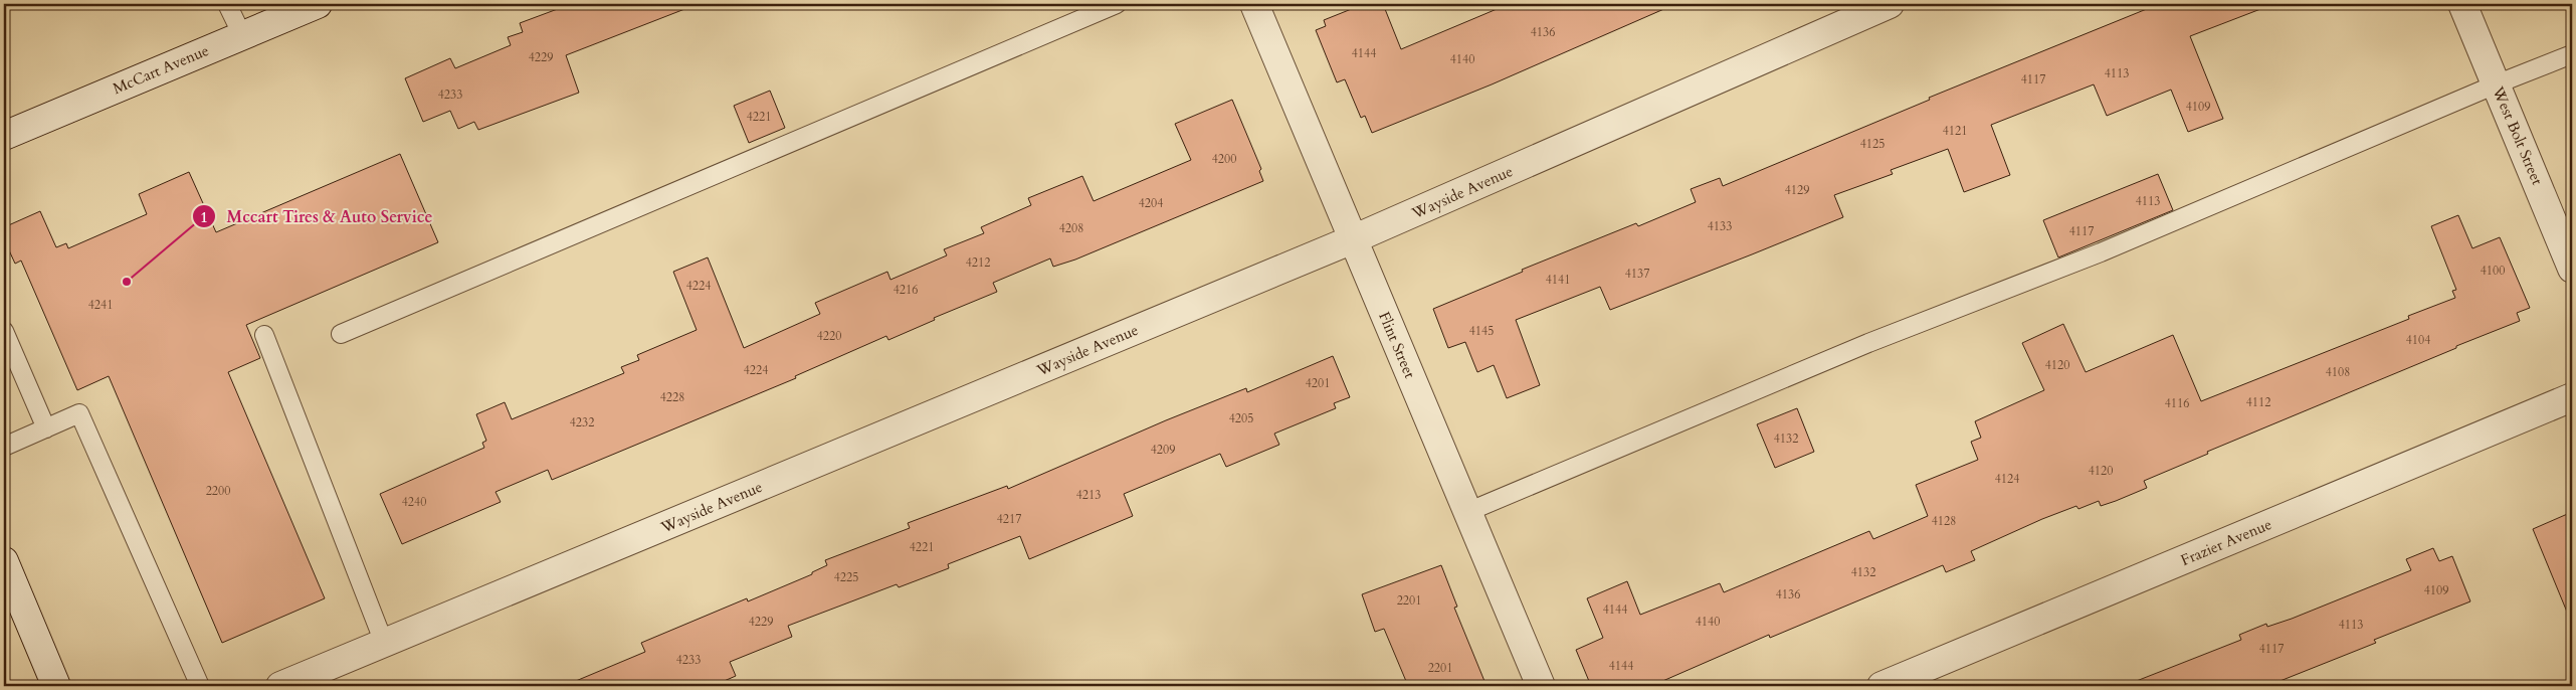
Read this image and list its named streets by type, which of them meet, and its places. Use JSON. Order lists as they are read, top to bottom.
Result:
{
  "streets": {
    "street": [
      "McCart Avenue",
      "West Bolt Street",
      "Wayside Avenue",
      "Flint Street",
      "Frazier Avenue"
    ]
  },
  "crossings": [
    ["Wayside Avenue", "Flint Street"]
  ],
  "places": ["Mccart Tires & Auto Service"],
  "house_numbers": [
    "4136",
    "4144",
    "4229",
    "4140",
    "4113",
    "4117",
    "4233",
    "4109",
    "4221",
    "4121",
    "4125",
    "4200",
    "4129",
    "4113",
    "4204",
    "4133",
    "4208",
    "4117",
    "4212",
    "4100",
    "4137",
    "4141",
    "4224",
    "4216",
    "4241",
    "4145",
    "4220",
    "4104",
    "4120",
    "4224",
    "4108",
    "4201",
    "4228",
    "4112",
    "4116",
    "4205",
    "4232",
    "4132",
    "4209",
    "4120",
    "4124",
    "2200",
    "4213",
    "4240",
    "4217",
    "4128",
    "4221",
    "4132",
    "4225",
    "4109",
    "4136",
    "2201",
    "4144",
    "4229",
    "4140",
    "4113",
    "4117",
    "4233",
    "4144",
    "2201"
  ]
}
